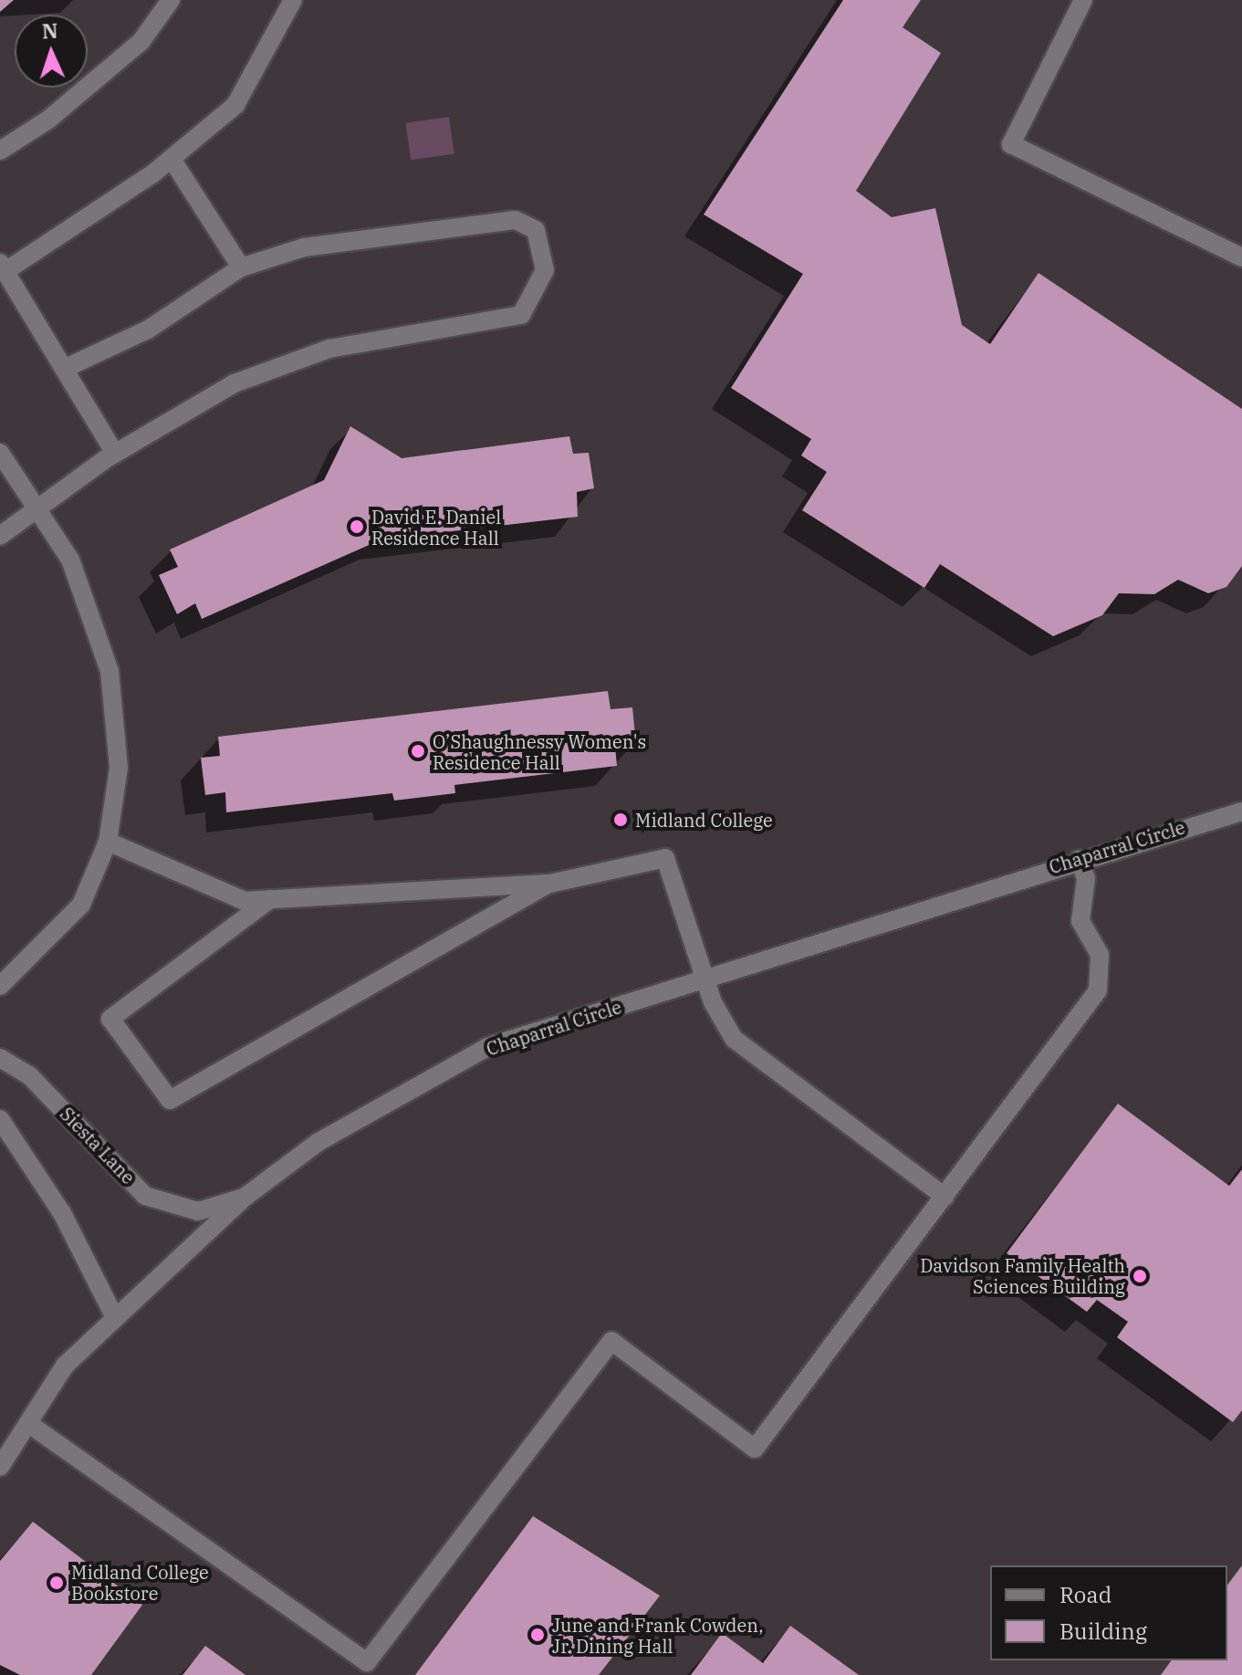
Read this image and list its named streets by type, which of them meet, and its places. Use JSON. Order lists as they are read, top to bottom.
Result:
{
  "streets": {
    "street": ["Chaparral Circle", "Siesta Lane"]
  },
  "crossings": [
    ["Chaparral Circle", "Siesta Lane"]
  ],
  "places": [
    "David E. Daniel Residence Hall",
    "O’Shaughnessy Women's Residence Hall",
    "Midland College",
    "Davidson Family Health Sciences Building",
    "Midland College Bookstore",
    "June and Frank Cowden, Jr. Dining Hall"
  ],
  "legend": ["Road", "Building"],
  "north": "top"
}
